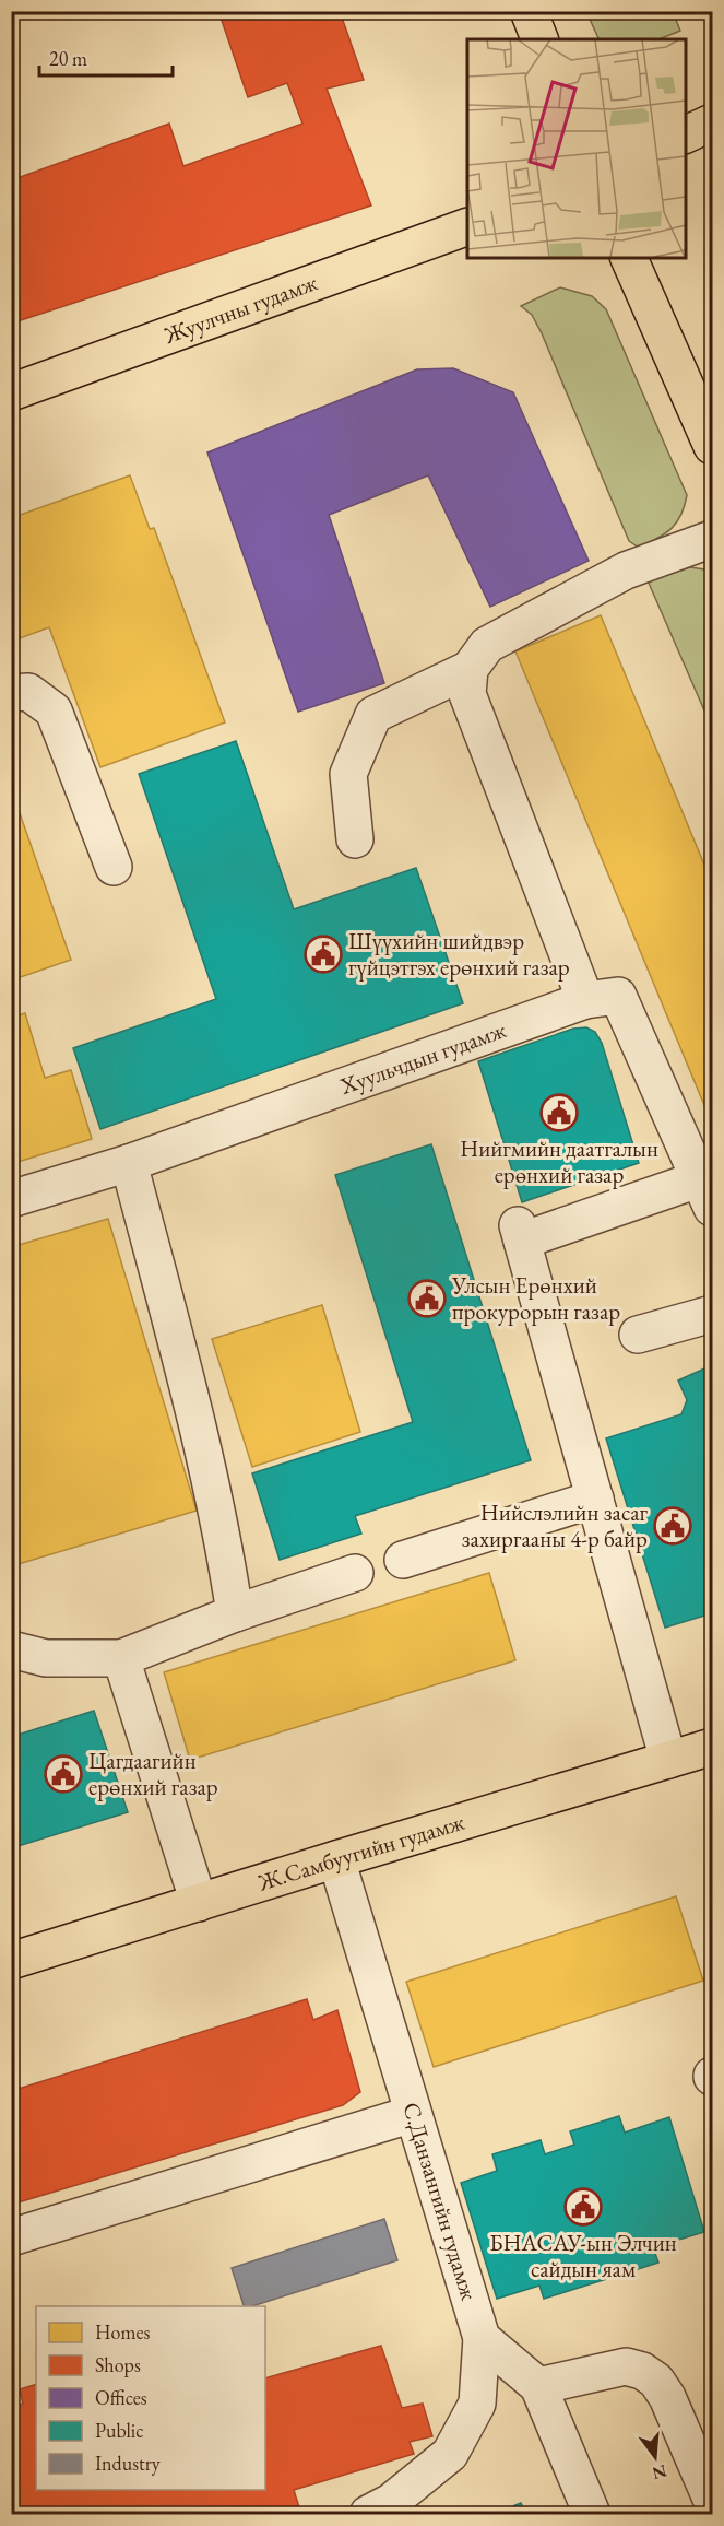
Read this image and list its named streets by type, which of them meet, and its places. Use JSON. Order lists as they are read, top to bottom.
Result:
{
  "streets": {
    "main road": ["Жуулчны гудамж", "Ж.Самбуугийн гудамж"],
    "street": ["Хуульчдын гудамж", "С.Данзангийн гудамж"]
  },
  "crossings": [
    ["Ж.Самбуугийн гудамж", "С.Данзангийн гудамж"]
  ],
  "places": {
    "public building": [
      "Шүүхийн шийдвэр гүйцэтгэх ерөнхий газар",
      "Нийгмийн даатгалын ерөнхий газар",
      "Улсын Ерөнхий прокурорын газар",
      "Нийслэлийн засаг захиргааны 4-р байр",
      "Цагдаагийн ерөнхий газар",
      "БНАСАУ-ын Элчин сайдын яам"
    ]
  },
  "legend": [
    "Homes",
    "Shops",
    "Offices",
    "Public",
    "Industry"
  ],
  "scale_bar": "20 m",
  "north": "bottom"
}
